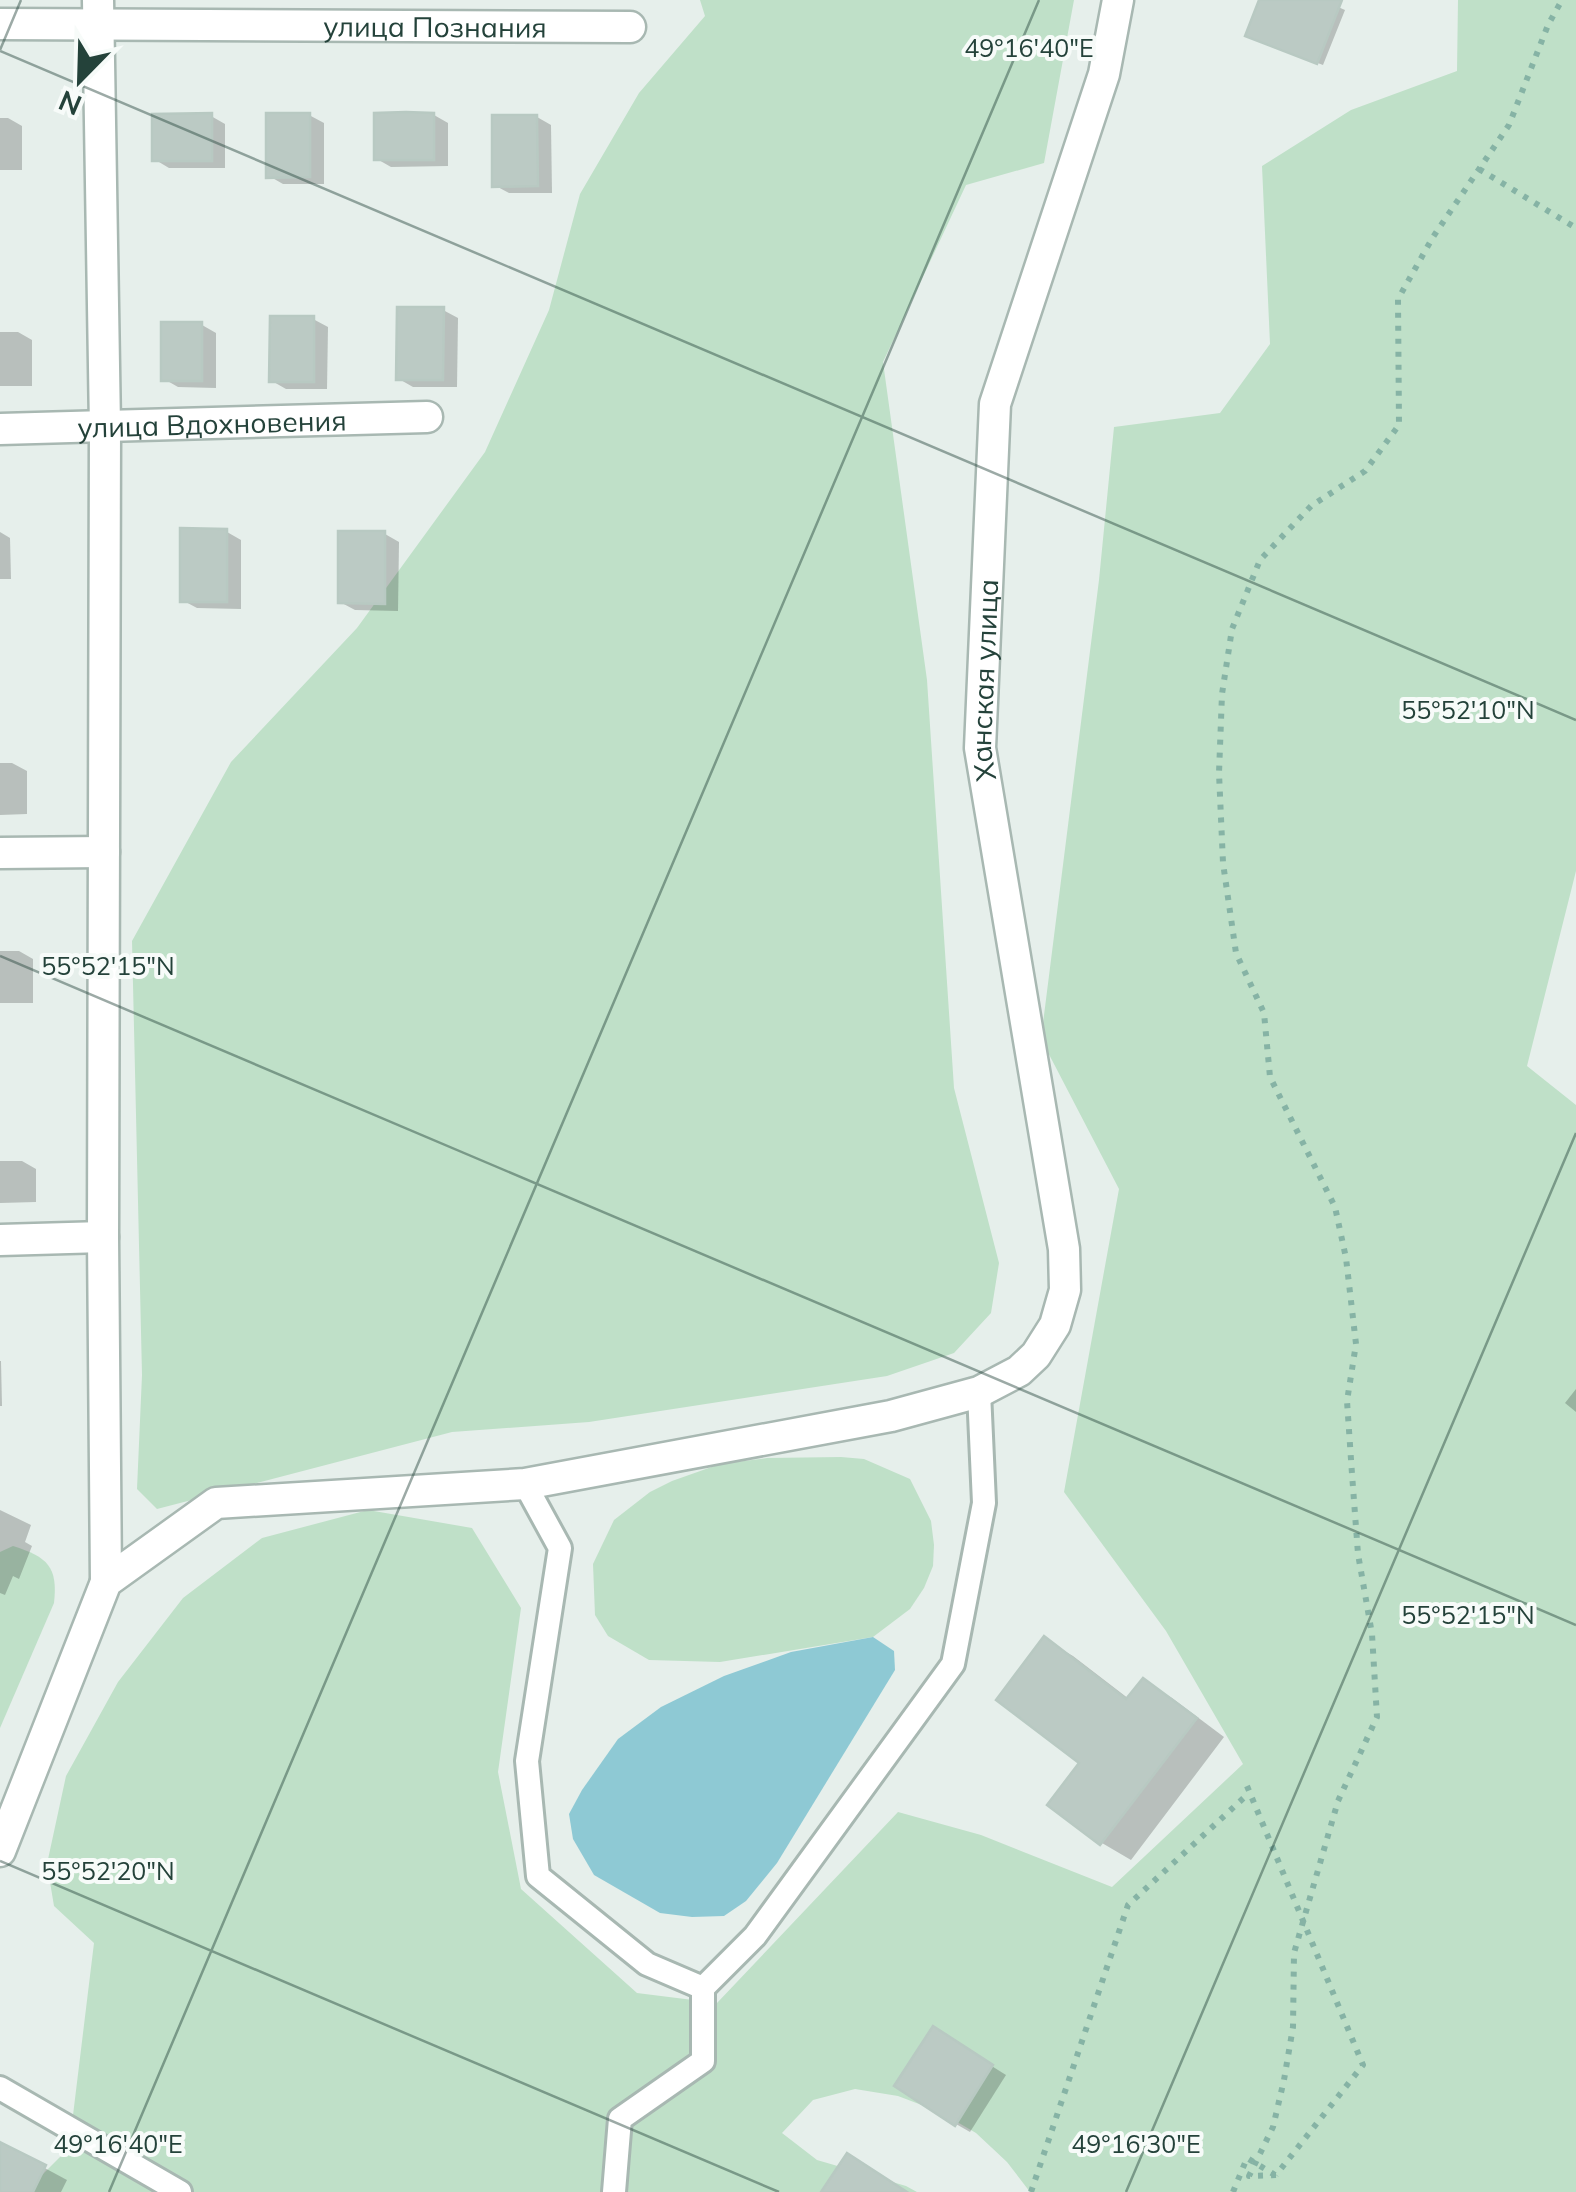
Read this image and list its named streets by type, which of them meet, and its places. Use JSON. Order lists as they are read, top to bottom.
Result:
{
  "streets": {
    "street": ["улица Познания", "улица Вдохновения", "Ханская улица"]
  },
  "north": "bottom left",
  "coordinates": [
    "49°16'40\"E",
    "55°52'10\"N",
    "55°52'15\"N",
    "55°52'20\"N",
    "49°16'30\"E"
  ]
}
